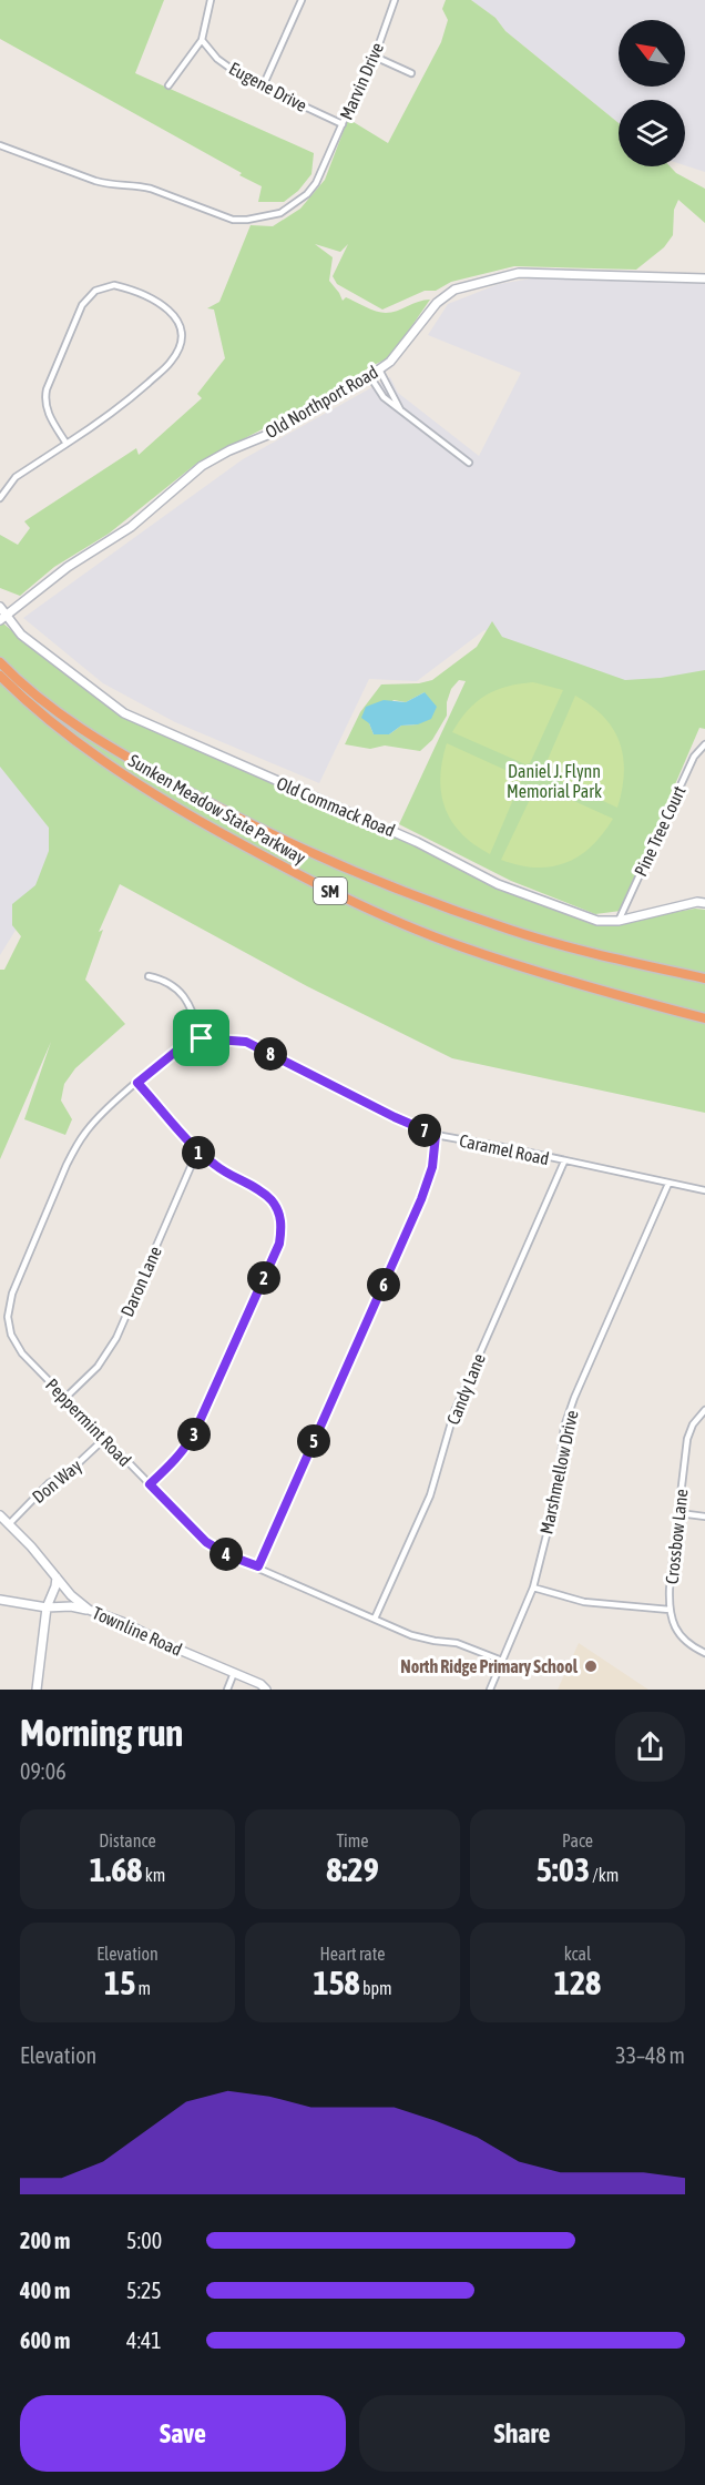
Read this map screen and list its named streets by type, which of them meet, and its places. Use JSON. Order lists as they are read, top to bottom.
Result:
{
  "streets": {
    "highway": ["Sunken Meadow State Parkway", "SM"],
    "main road": ["Old Northport Road", "Old Commack Road", "Townline Road"],
    "street": [
      "Marvin Drive",
      "Eugene Drive",
      "Pine Tree Court",
      "Caramel Road",
      "Daron Lane",
      "Candy Lane",
      "Peppermint Road",
      "Marshmellow Drive",
      "Don Way",
      "Crossbow Lane"
    ]
  },
  "crossings": [
    ["Marvin Drive", "Eugene Drive"],
    ["Old Northport Road", "Old Commack Road"],
    ["Old Commack Road", "Pine Tree Court"],
    ["Caramel Road", "Candy Lane"],
    ["Caramel Road", "Peppermint Road"],
    ["Caramel Road", "Marshmellow Drive"],
    ["Daron Lane", "Peppermint Road"],
    ["Candy Lane", "Peppermint Road"],
    ["Peppermint Road", "Marshmellow Drive"],
    ["Peppermint Road", "Don Way"],
    ["Don Way", "Townline Road"]
  ],
  "parks": ["Daniel J. Flynn Memorial Park"],
  "places": ["North Ridge Primary School"],
  "north": "top left",
  "page": {
    "pins": [
      "8",
      "7",
      "1",
      "2",
      "6",
      "3",
      "5",
      "4"
    ],
    "heading": ["Morning run", "09:06"],
    "stats": [
      ["Distance", "1.68 km"],
      ["Time", "8:29"],
      ["Pace", "5:03 /km"],
      ["Elevation", "15 m"],
      ["Heart rate", "158 bpm"],
      ["kcal", "128"]
    ],
    "chart": ["Elevation", "33–48 m"],
    "list": [
      {
        "name": "200 m",
        "note": "5:00"
      },
      {
        "name": "400 m",
        "note": "5:25"
      },
      {
        "name": "600 m",
        "note": "4:41"
      }
    ],
    "buttons": ["Save", "Share"]
  }
}
